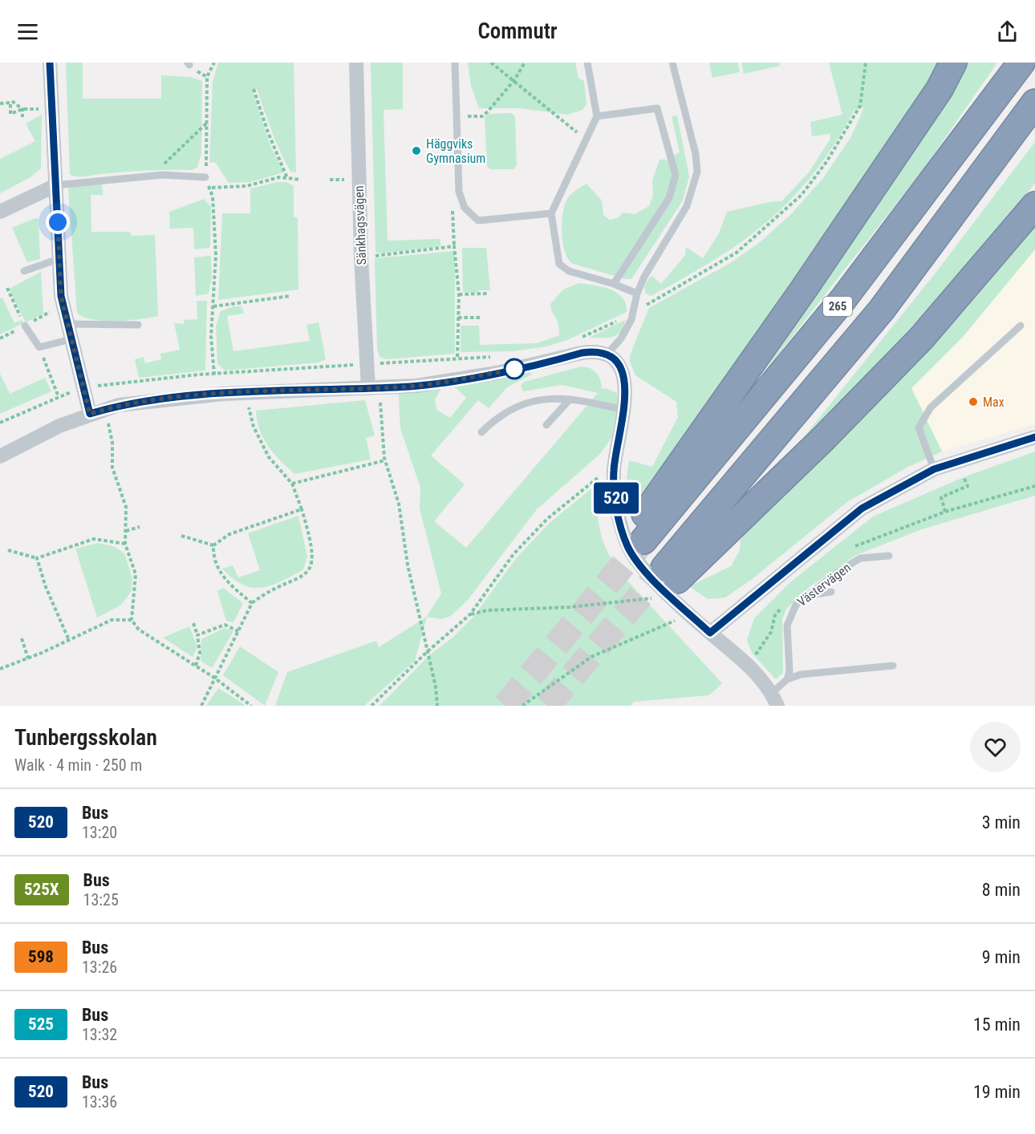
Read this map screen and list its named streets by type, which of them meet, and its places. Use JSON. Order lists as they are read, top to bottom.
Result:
{
  "streets": {
    "highway": ["265"],
    "street": ["Sänkhagsvägen"],
    "lane": ["Västervägen"]
  },
  "places": ["Häggviks Gymnasium", "Max"],
  "lines": ["bus line 520"],
  "page": {
    "header": "Commutr",
    "on_map": "520",
    "heading": ["Tunbergsskolan", "Walk · 4 min · 250 m"],
    "list": [
      {
        "mark": "520",
        "name": "Bus",
        "note": "13:20",
        "value": "3 min"
      },
      {
        "mark": "525X",
        "name": "Bus",
        "note": "13:25",
        "value": "8 min"
      },
      {
        "mark": "598",
        "name": "Bus",
        "note": "13:26",
        "value": "9 min"
      },
      {
        "mark": "525",
        "name": "Bus",
        "note": "13:32",
        "value": "15 min"
      },
      {
        "mark": "520",
        "name": "Bus",
        "note": "13:36",
        "value": "19 min"
      }
    ]
  }
}
